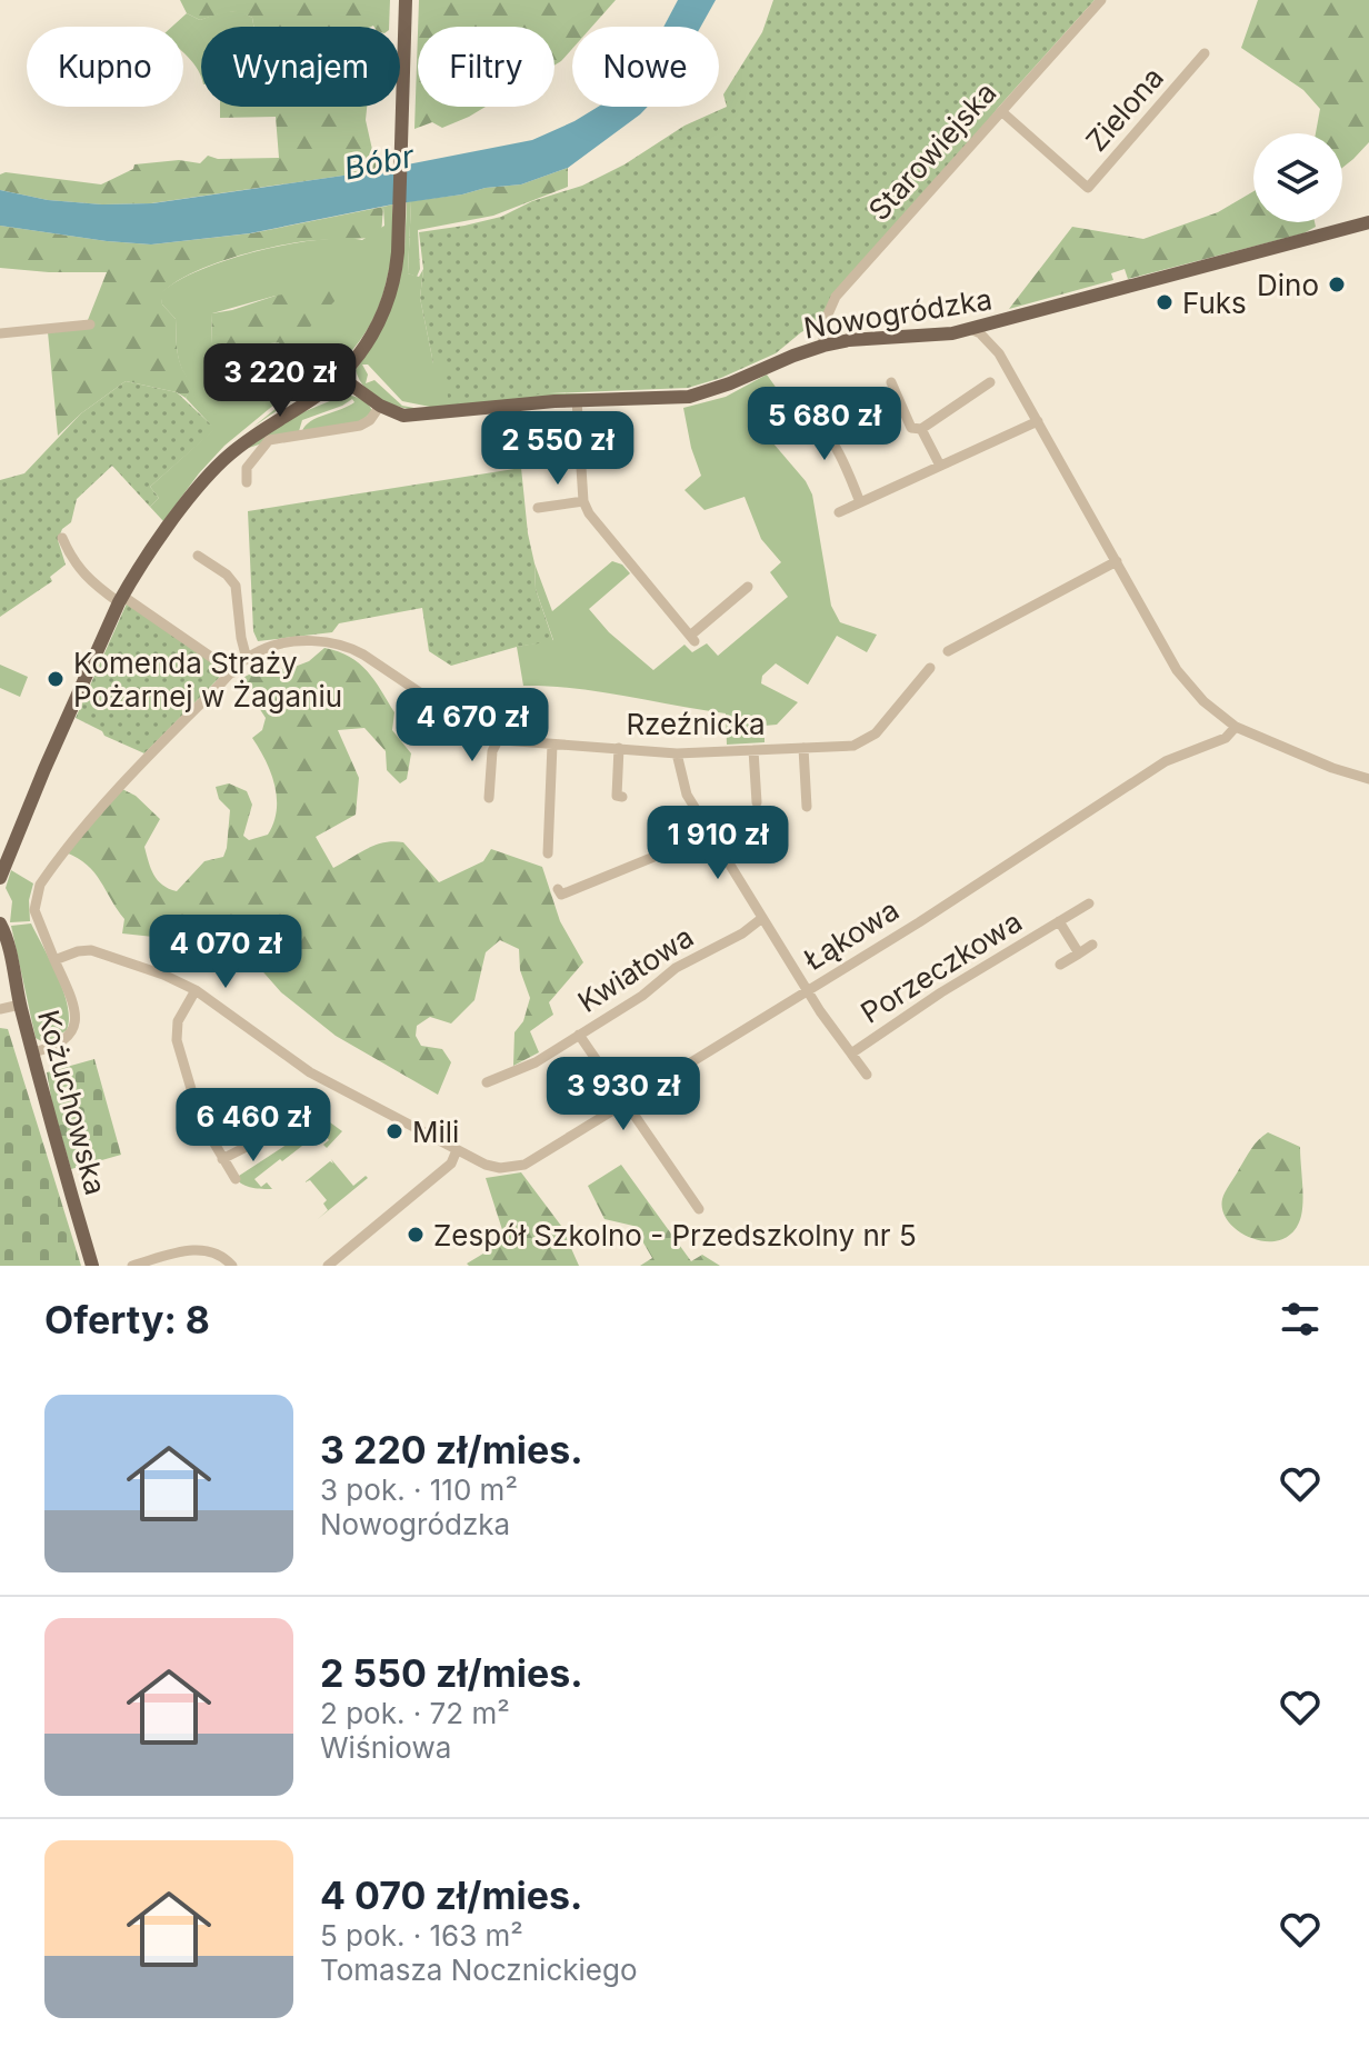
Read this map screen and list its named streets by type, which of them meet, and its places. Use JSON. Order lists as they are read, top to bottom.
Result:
{
  "streets": {
    "main road": ["Nowogródzka", "Kożuchowska"],
    "street": [
      "Zielona",
      "Starowiejska",
      "Rzeźnicka",
      "Łąkowa",
      "Porzeczkowa",
      "Kwiatowa"
    ]
  },
  "crossings": [
    ["Zielona", "Starowiejska"],
    ["Starowiejska", "Nowogródzka"],
    ["Rzeźnicka", "Kożuchowska"]
  ],
  "water": ["Bóbr"],
  "places": [
    "Dino",
    "Fuks",
    "Komenda Straży Pożarnej w Żaganiu",
    "Mili",
    "Zespół Szkolno - Przedszkolny nr 5"
  ],
  "page": {
    "chip": [
      "Kupno",
      "Wynajem",
      "Filtry",
      "Nowe"
    ],
    "price": [
      "3 220 zł",
      "5 680 zł",
      "2 550 zł",
      "4 670 zł",
      "1 910 zł",
      "4 070 zł",
      "3 930 zł",
      "6 460 zł"
    ],
    "heading": "Oferty: 8",
    "list": [
      {
        "name": "3 220 zł/mies.",
        "note": "3 pok. · 110 m² · Nowogródzka"
      },
      {
        "name": "2 550 zł/mies.",
        "note": "2 pok. · 72 m² · Wiśniowa"
      },
      {
        "name": "4 070 zł/mies.",
        "note": "5 pok. · 163 m² · Tomasza Nocznickiego"
      }
    ]
  }
}
